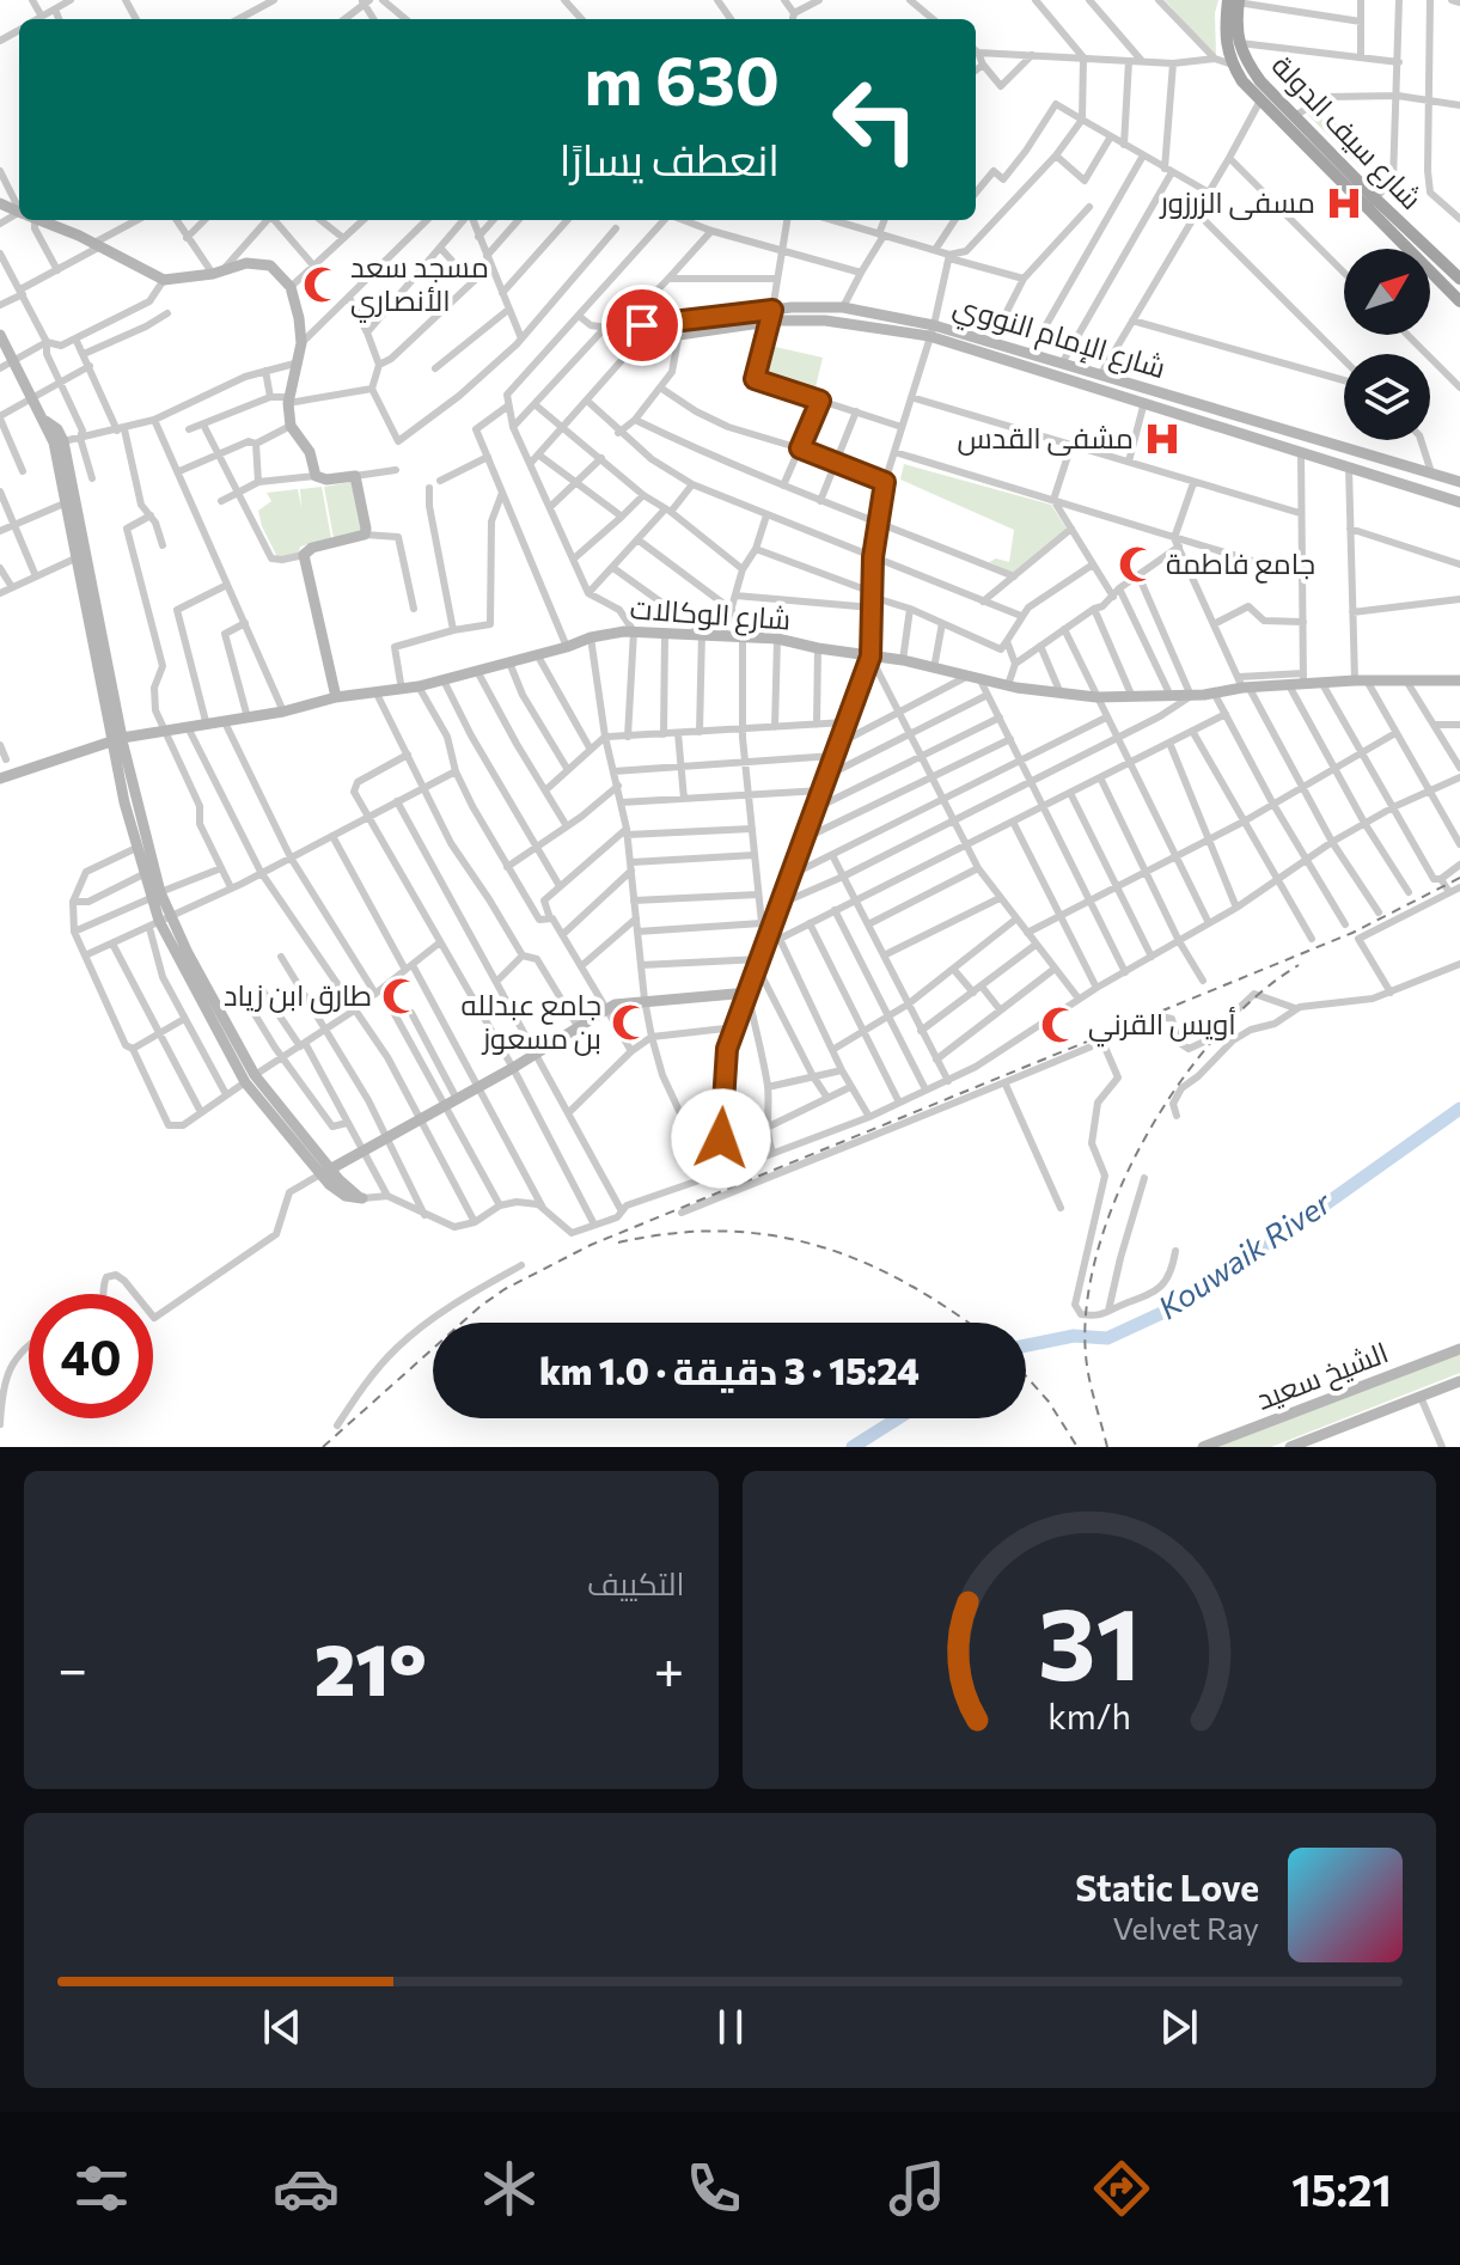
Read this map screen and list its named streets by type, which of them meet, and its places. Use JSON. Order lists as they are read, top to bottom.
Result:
{
  "streets": {
    "main road": ["شارع سيف الدولة"],
    "street": ["شارع الإمام النووي", "شارع الوكالات", "الشيخ سعيد"]
  },
  "water": ["Kouwaik River"],
  "places": {
    "hospital": ["مسفى الزرزور", "مشفى القدس"],
    "mosque": [
      "مسجد سعد الأنصاري",
      "جامع فاطمة",
      "طارق ابن زياد",
      "جامع عبدلله بن مسعوز",
      "أويس القرني"
    ]
  },
  "north": "top right",
  "page": {
    "turn": ["630 m", "انعطف يسارًا"],
    "limit": "40",
    "trip": "15:24 · 3 دقيقة · 1.0 km",
    "tile": "التكييف",
    "heat": ["−", "21°", "+"],
    "song": ["Static Love", "Velvet Ray"],
    "tabs": "15:21",
    "gauge": ["31", "km/h"]
  }
}
